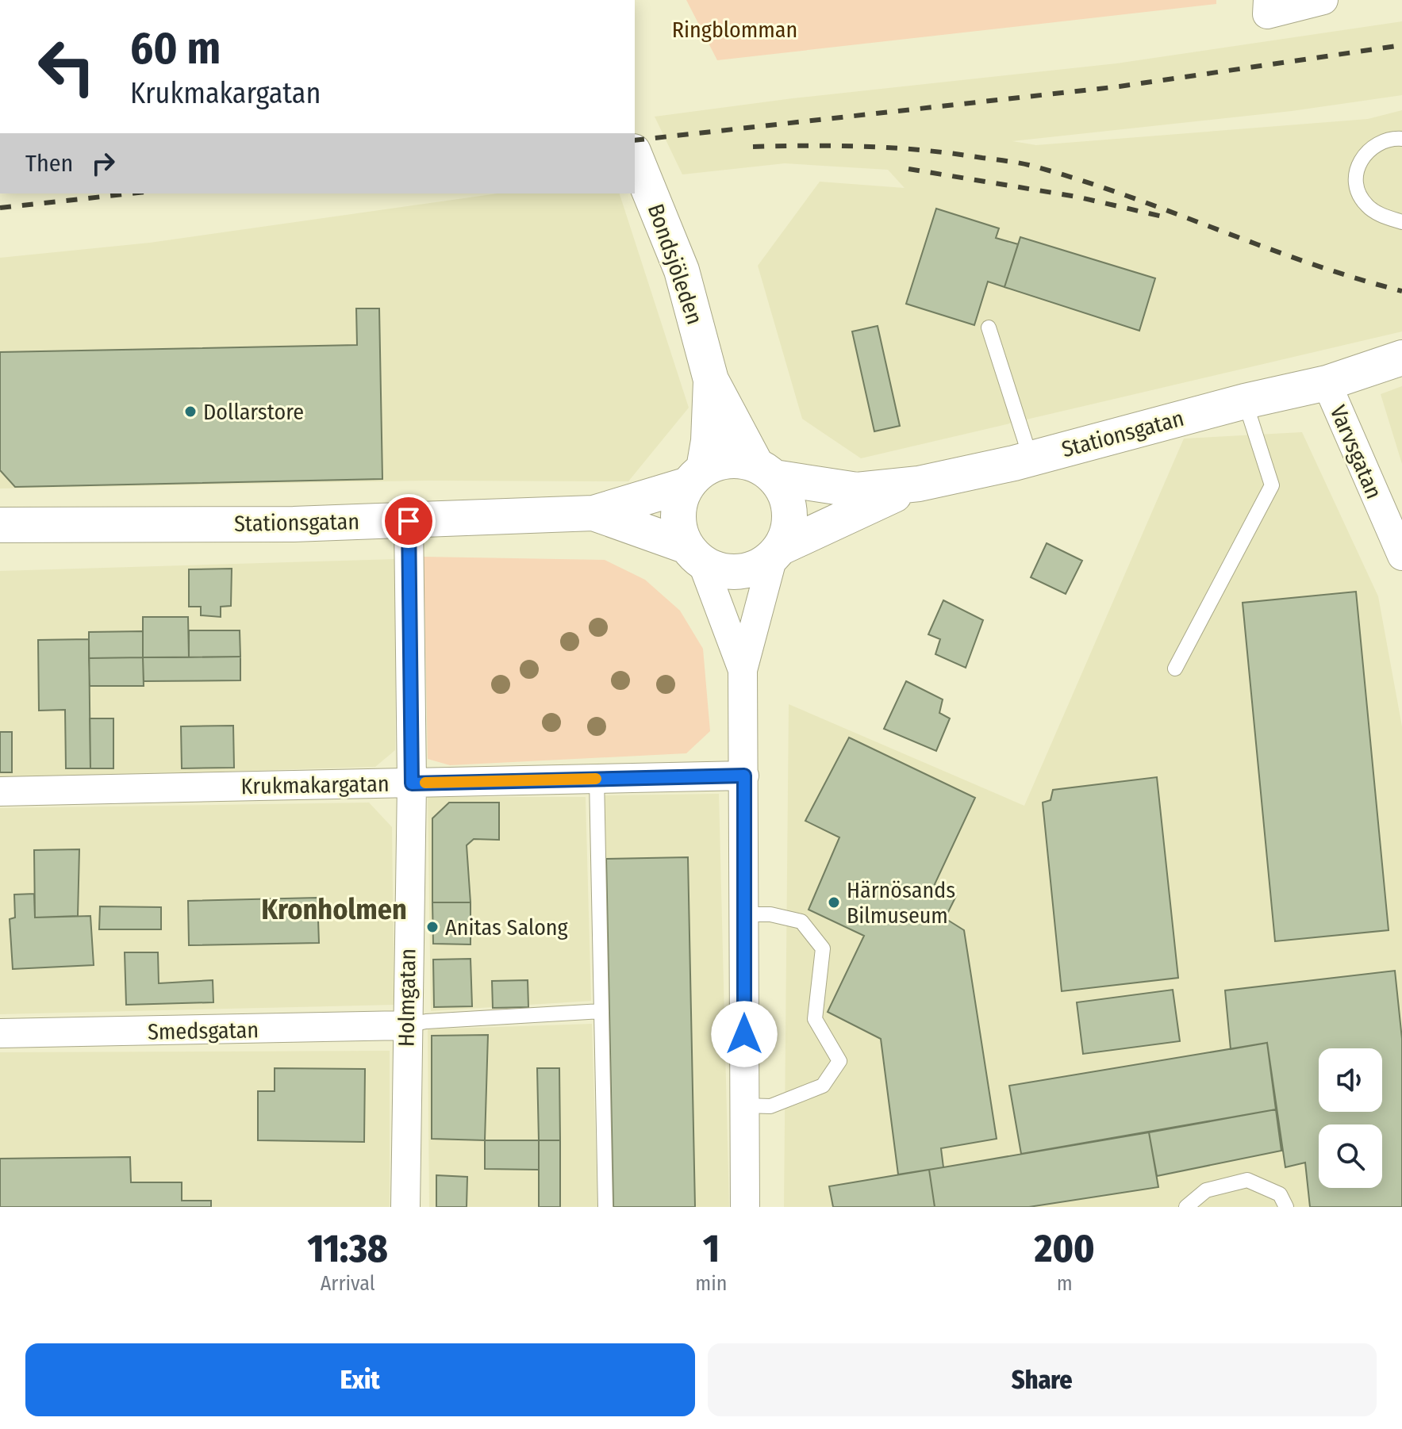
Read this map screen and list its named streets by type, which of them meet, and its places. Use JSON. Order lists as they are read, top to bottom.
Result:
{
  "streets": {
    "main road": ["Bondsjöleden", "Stationsgatan"],
    "street": [
      "Varvsgatan",
      "Krukmakargatan",
      "Holmgatan",
      "Smedsgatan"
    ]
  },
  "crossings": [
    ["Bondsjöleden", "Stationsgatan"],
    ["Stationsgatan", "Varvsgatan"],
    ["Stationsgatan", "Holmgatan"],
    ["Krukmakargatan", "Holmgatan"],
    ["Holmgatan", "Smedsgatan"]
  ],
  "districts": ["Kronholmen"],
  "parks": ["Ringblomman"],
  "places": ["Dollarstore", "Härnösands Bilmuseum", "Anitas Salong"],
  "page": {
    "turn": ["60 m", "Krukmakargatan"],
    "then": "Then",
    "eta": [
      "11:38",
      "Arrival",
      "1",
      "min",
      "200",
      "m"
    ],
    "buttons": ["Exit", "Share"]
  }
}
